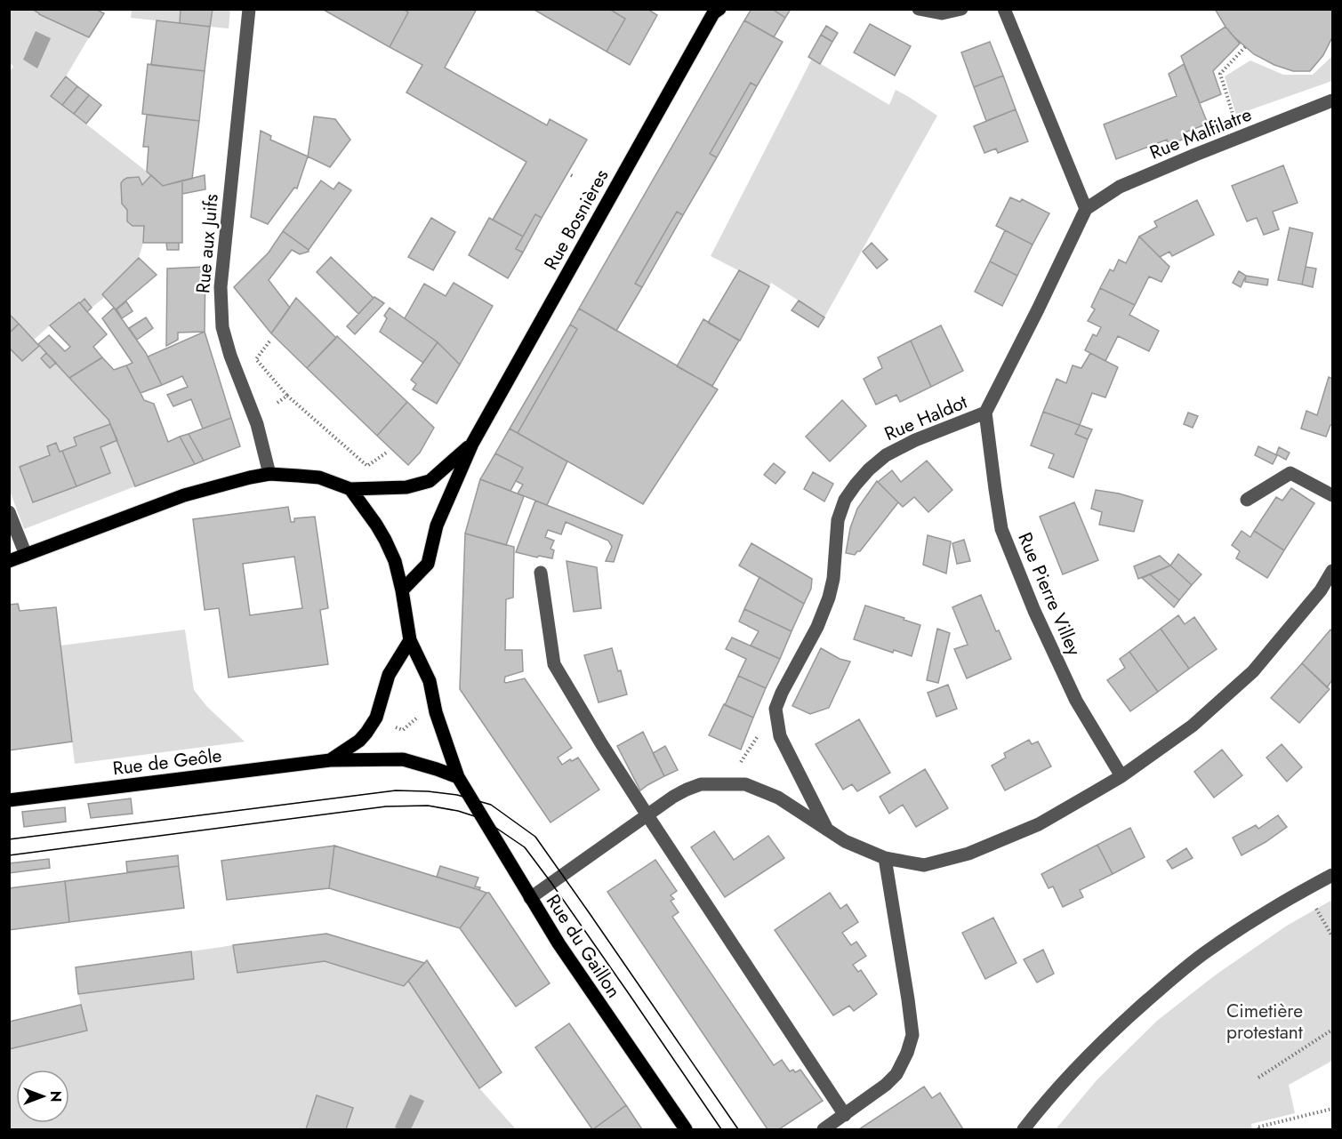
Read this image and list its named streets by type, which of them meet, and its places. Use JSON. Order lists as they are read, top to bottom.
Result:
{
  "streets": {
    "main road": ["Rue Bosnières", "Rue de Geôle", "Rue du Gaillon"],
    "street": [
      "Rue Malfilatre",
      "Rue aux Juifs",
      "Rue Haldot",
      "Rue Pierre Villey"
    ]
  },
  "crossings": [
    ["Rue Malfilatre", "Rue Haldot"],
    ["Rue Bosnières", "Rue du Gaillon"],
    ["Rue Haldot", "Rue Pierre Villey"]
  ],
  "parks": ["Cimetière protestant"],
  "north": "right"
}
